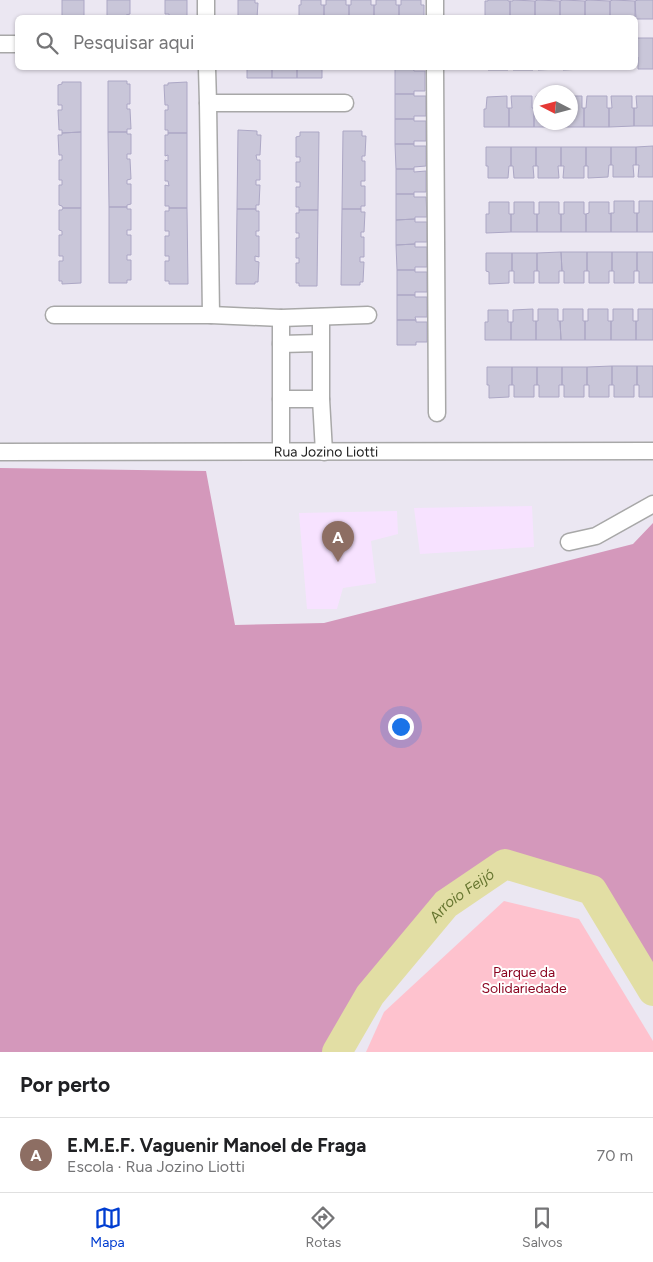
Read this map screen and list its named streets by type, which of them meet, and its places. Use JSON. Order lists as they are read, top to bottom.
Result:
{
  "streets": {
    "street": ["Rua Jozino Liotti"]
  },
  "water": ["Arroio Feijó"],
  "parks": ["Parque da Solidariedade"],
  "north": "left",
  "page": {
    "search": "Pesquisar aqui",
    "pins": "A",
    "heading": "Por perto",
    "list": [
      {
        "mark": "A",
        "name": "E.M.E.F. Vaguenir Manoel de Fraga",
        "note": "Escola · Rua Jozino Liotti",
        "value": "70 m"
      }
    ],
    "nav": ["Mapa", "Rotas", "Salvos"]
  }
}
